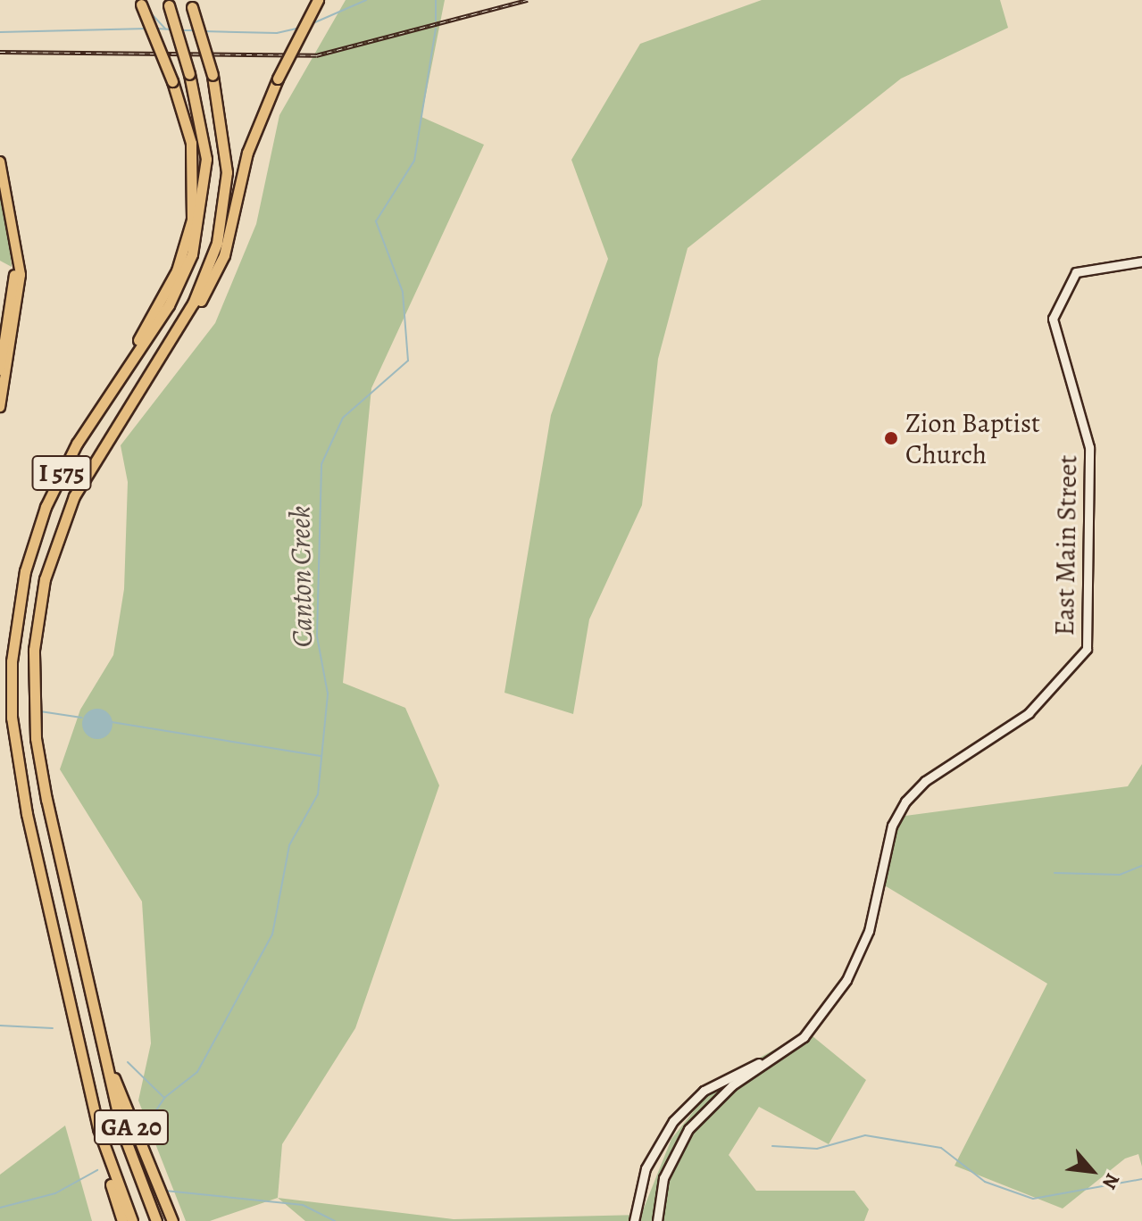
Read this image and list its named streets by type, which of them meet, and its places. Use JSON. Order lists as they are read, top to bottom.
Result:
{
  "streets": {
    "highway": ["I 575", "GA 20"],
    "main road": ["East Main Street"]
  },
  "crossings": [
    ["I 575", "GA 20"]
  ],
  "water": ["Canton Creek"],
  "places": ["Zion Baptist Church"],
  "north": "bottom right"
}
